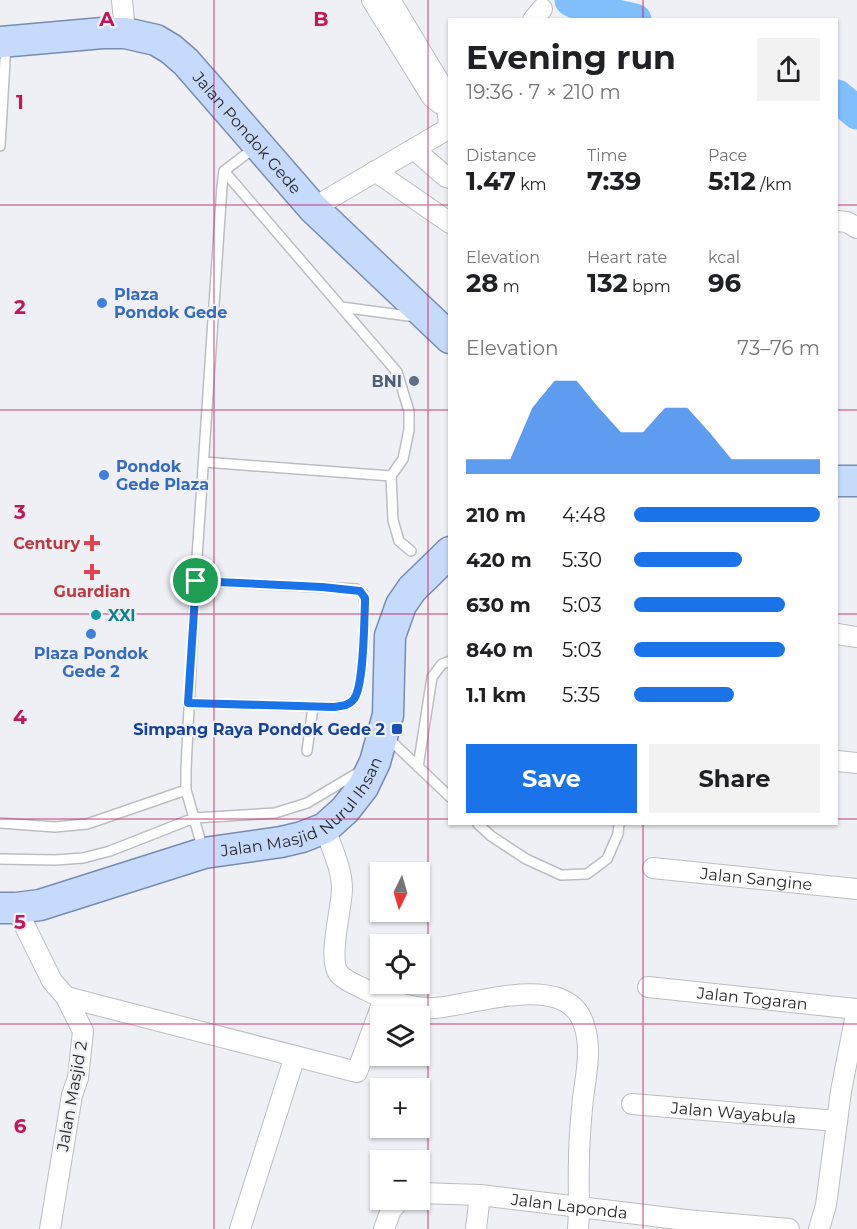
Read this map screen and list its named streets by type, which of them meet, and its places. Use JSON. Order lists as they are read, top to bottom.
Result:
{
  "streets": {
    "main road": ["Jalan Pondok Gede", "Jalan Masjid Nurul Ihsan"],
    "street": [
      "Jalan Sangine",
      "Jalan Togaran",
      "Jalan Masjid 2",
      "Jalan Wayabula",
      "Jalan Laponda"
    ]
  },
  "crossings": [
    ["Jalan Masjid Nurul Ihsan", "Jalan Masjid 2"]
  ],
  "places": {
    "other": [
      "Plaza Pondok Gede",
      "BNI",
      "Pondok Gede Plaza",
      "XXI",
      "Plaza Pondok Gede 2"
    ],
    "health": ["Century", "Guardian"],
    "transit": ["Simpang Raya Pondok Gede 2"]
  },
  "north": "bottom",
  "page": {
    "heading": ["Evening run", "19:36 · 7 × 210 m"],
    "stats": [
      ["Distance", "1.47 km"],
      ["Time", "7:39"],
      ["Pace", "5:12 /km"],
      ["Elevation", "28 m"],
      ["Heart rate", "132 bpm"],
      ["kcal", "96"]
    ],
    "chart": ["Elevation", "73–76 m"],
    "list": [
      {
        "name": "210 m",
        "note": "4:48"
      },
      {
        "name": "420 m",
        "note": "5:30"
      },
      {
        "name": "630 m",
        "note": "5:03"
      },
      {
        "name": "840 m",
        "note": "5:03"
      },
      {
        "name": "1.1 km",
        "note": "5:35"
      }
    ],
    "buttons": ["Save", "Share"],
    "map_buttons": ["+", "−"]
  },
  "grid": {
    "columns": ["A", "B"],
    "rows": [
      "1",
      "2",
      "3",
      "4",
      "5",
      "6"
    ]
  }
}
